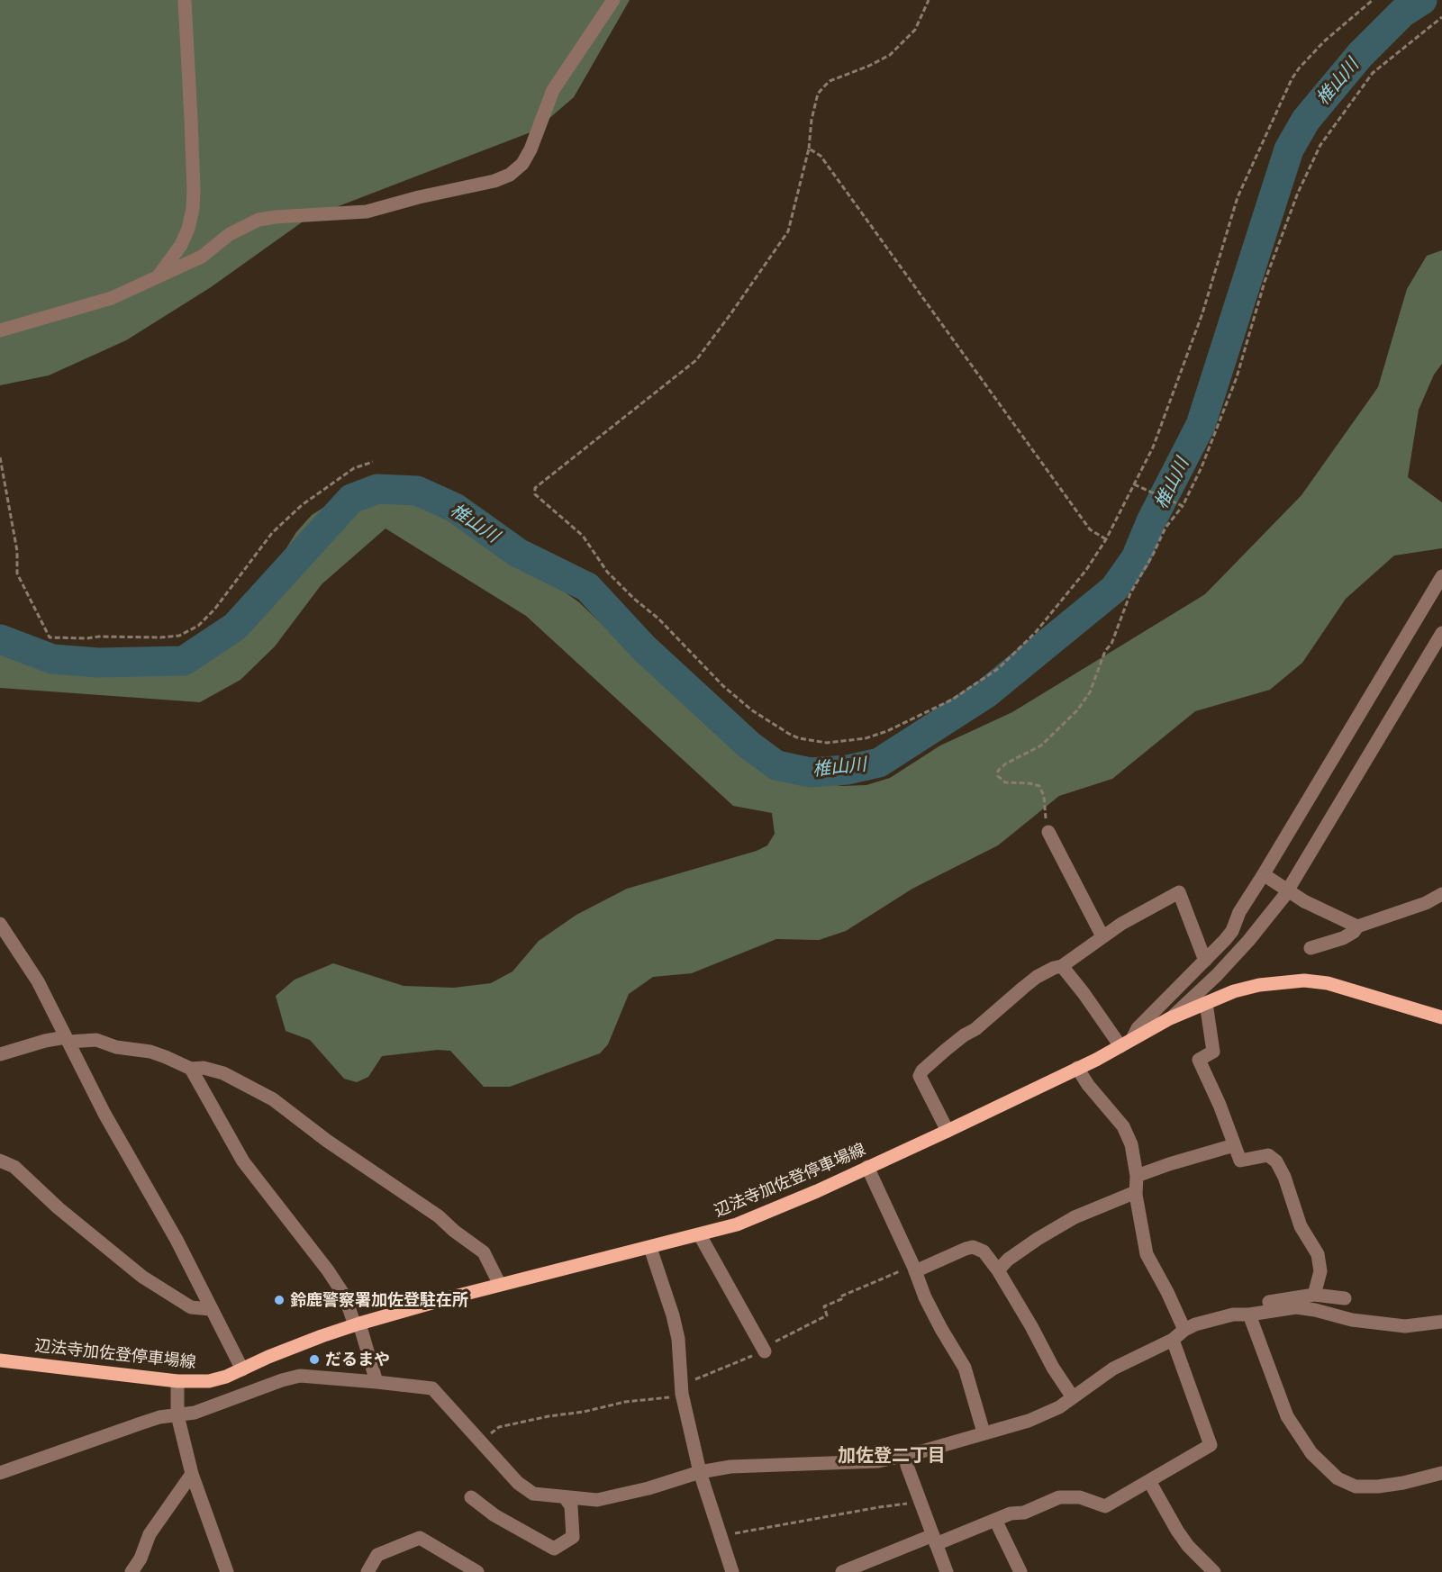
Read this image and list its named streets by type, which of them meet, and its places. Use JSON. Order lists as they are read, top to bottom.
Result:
{
  "streets": {
    "main road": ["辺法寺加佐登停車場線"]
  },
  "districts": ["加佐登二丁目"],
  "water": ["椎山川"],
  "places": ["鈴鹿警察署加佐登駐在所", "だるまや"]
}
